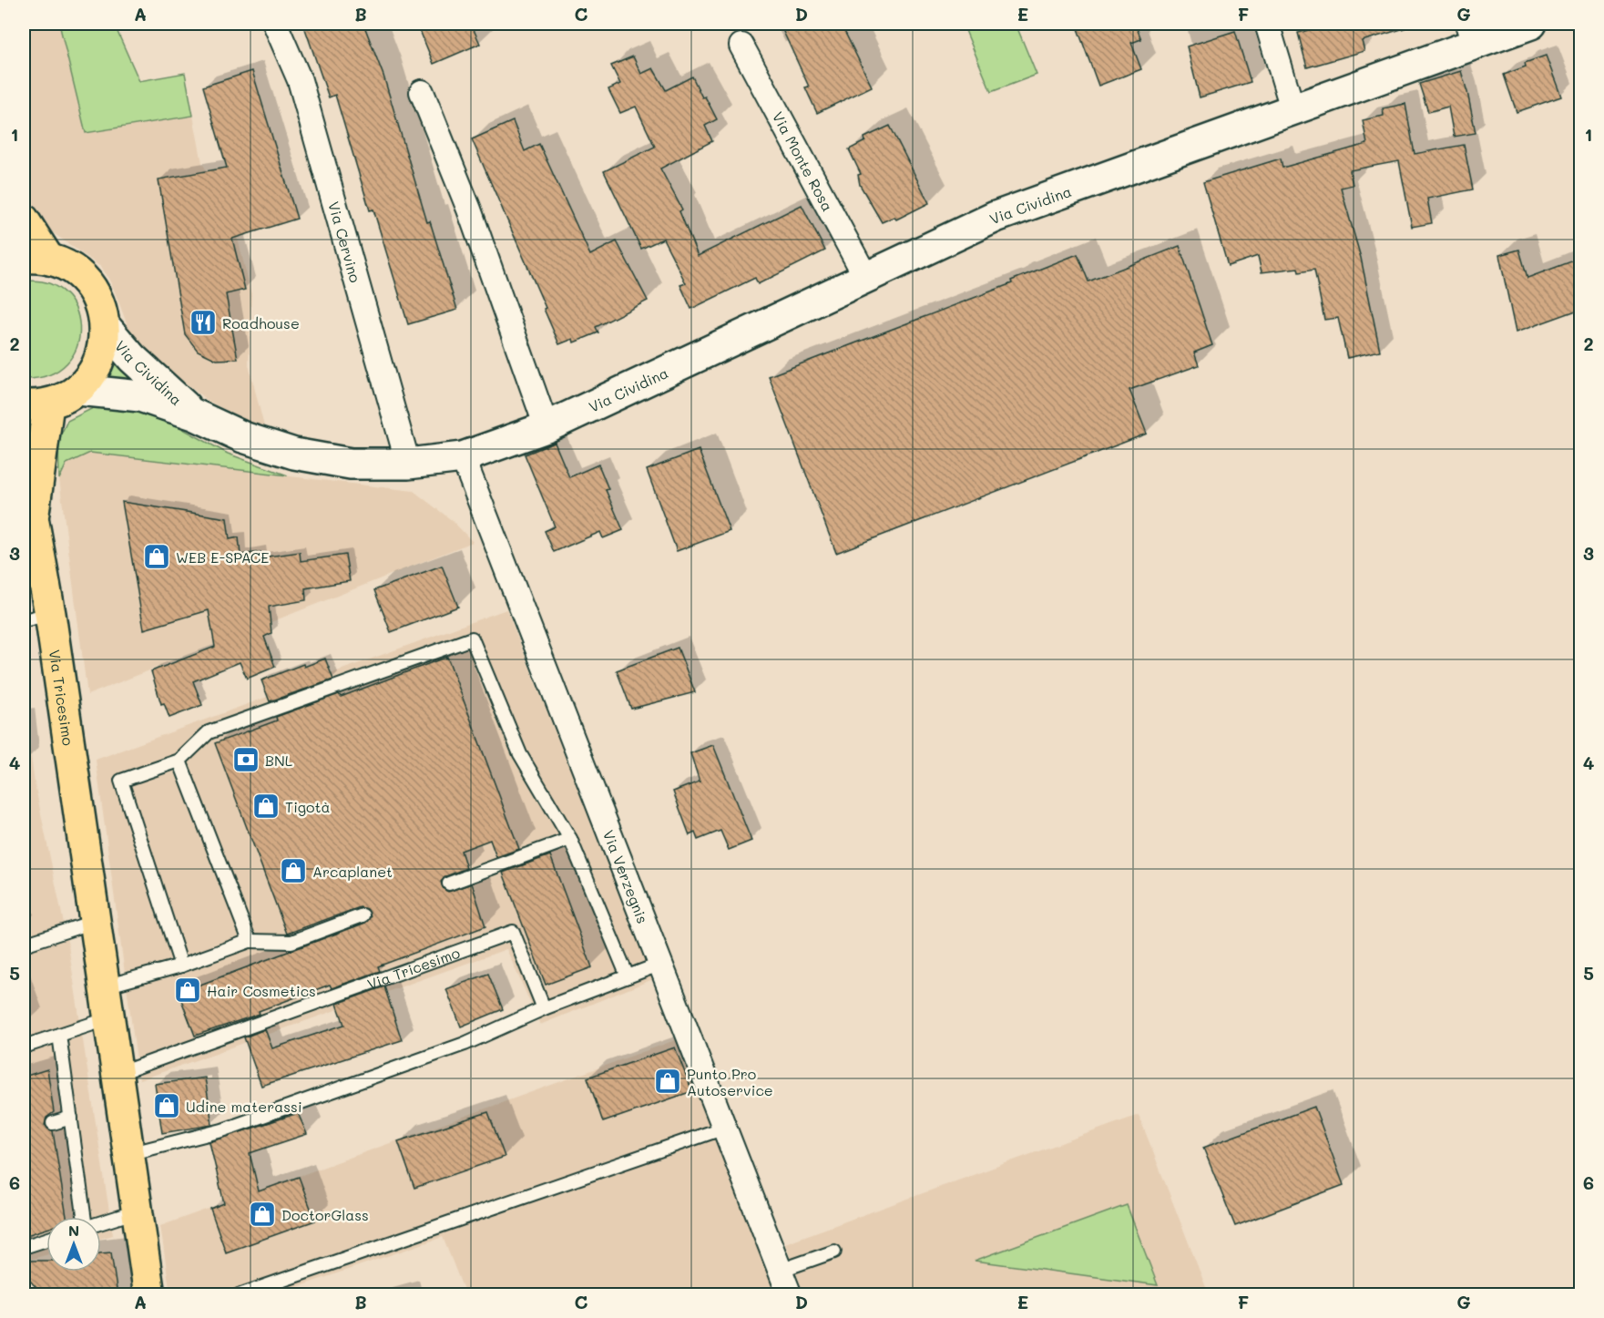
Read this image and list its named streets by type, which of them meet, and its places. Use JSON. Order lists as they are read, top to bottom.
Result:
{
  "streets": {
    "main road": ["Via Tricesimo"],
    "street": [
      "Via Monte Rosa",
      "Via Cividina",
      "Via Cervino",
      "Via Verzegnis"
    ]
  },
  "crossings": [
    ["Via Monte Rosa", "Via Cividina"],
    ["Via Cividina", "Via Cervino"],
    ["Via Cividina", "Via Verzegnis"]
  ],
  "places": {
    "restaurant": ["Roadhouse"],
    "shop": [
      "WEB E-SPACE",
      "Tigotà",
      "Arcaplanet",
      "Hair Cosmetics",
      "Punto Pro Autoservice",
      "Udine materassi",
      "DoctorGlass"
    ],
    "bank": ["BNL"]
  },
  "north": "top",
  "grid": {
    "columns": [
      "A",
      "B",
      "C",
      "D",
      "E",
      "F",
      "G"
    ],
    "rows": [
      "1",
      "2",
      "3",
      "4",
      "5",
      "6"
    ]
  }
}
